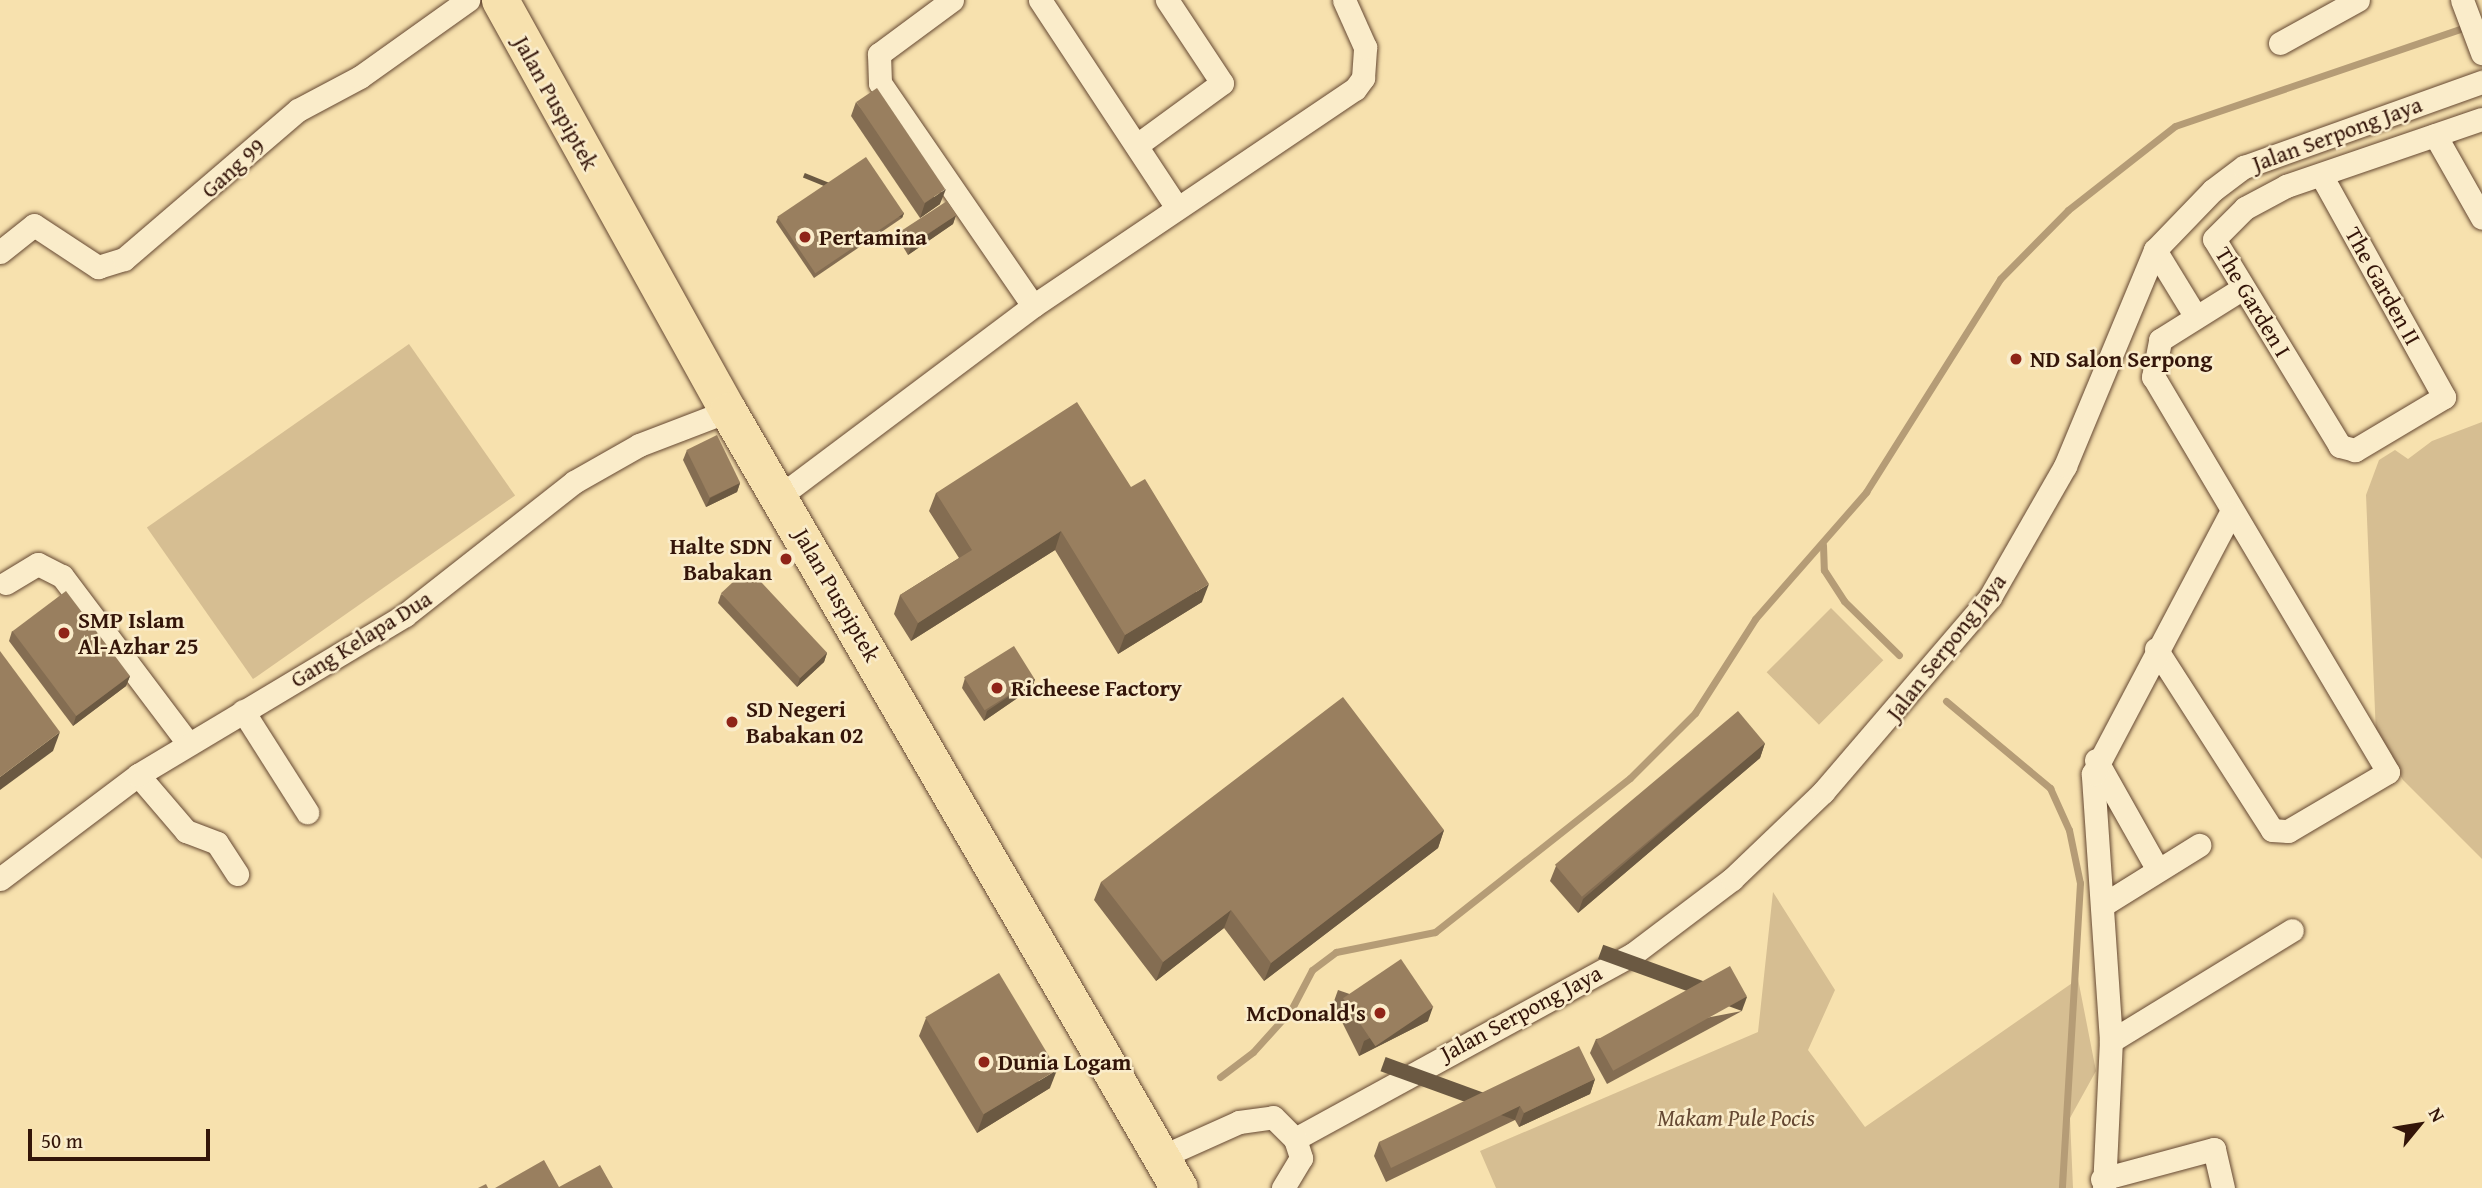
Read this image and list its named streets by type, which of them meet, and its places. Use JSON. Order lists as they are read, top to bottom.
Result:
{
  "streets": {
    "main road": ["Jalan Puspiptek"],
    "street": [
      "Jalan Serpong Jaya",
      "Gang 99",
      "The Garden II",
      "The Garden I",
      "Gang Kelapa Dua"
    ]
  },
  "crossings": [
    ["Jalan Puspiptek", "Gang Kelapa Dua"],
    ["The Garden II", "The Garden I"]
  ],
  "parks": ["Makam Pule Pocis"],
  "places": [
    "Pertamina",
    "ND Salon Serpong",
    "Halte SDN Babakan",
    "SMP Islam Al-Azhar 25",
    "Richeese Factory",
    "SD Negeri Babakan 02",
    "McDonald's",
    "Dunia Logam"
  ],
  "scale_bar": "50 m",
  "north": "top right"
}
